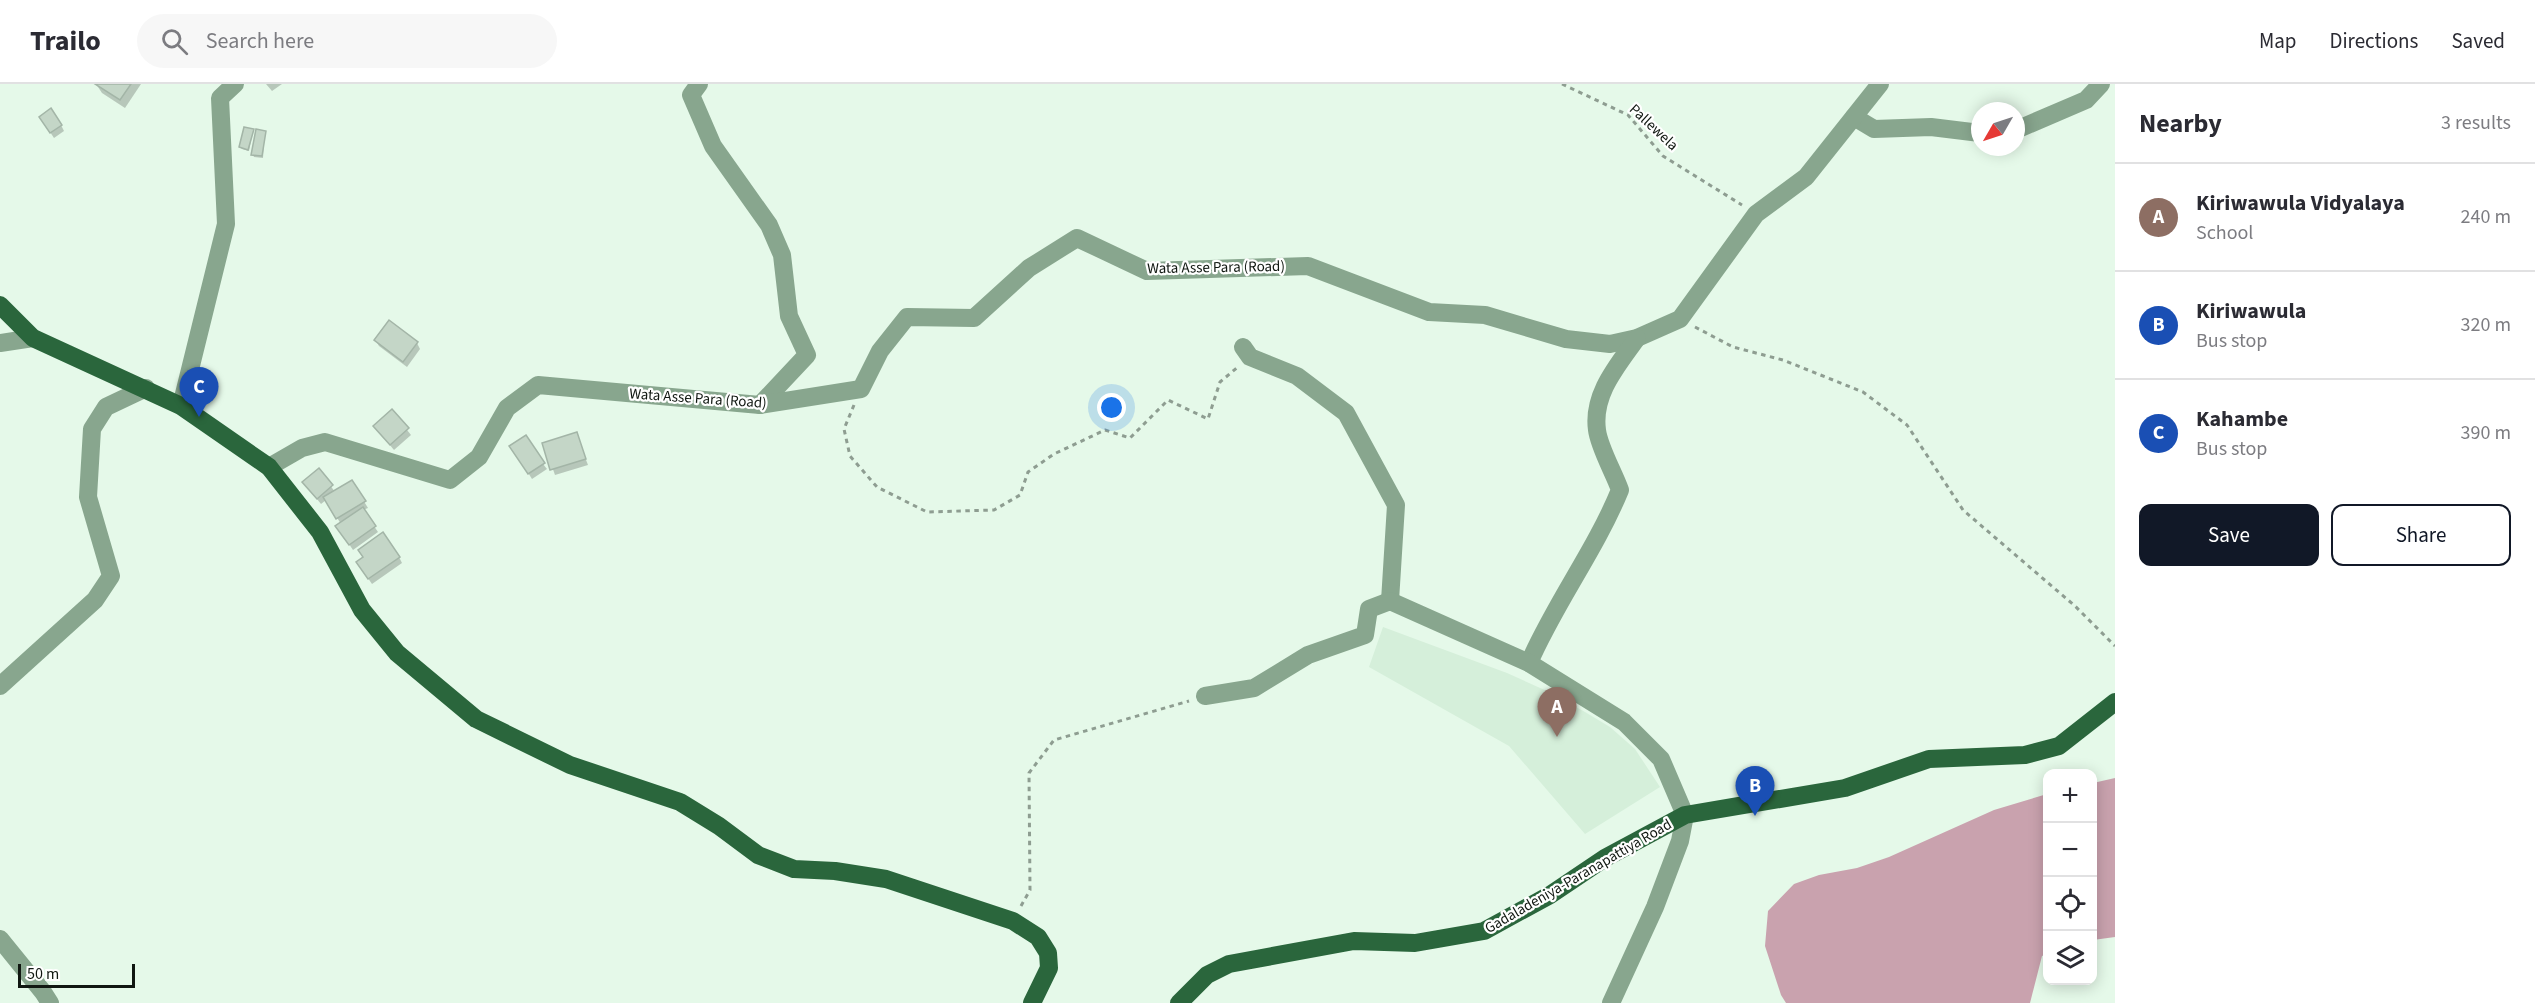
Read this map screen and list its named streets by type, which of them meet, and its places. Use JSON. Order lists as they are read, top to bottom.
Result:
{
  "streets": {
    "main road": ["Gadaladeniya-Paranapattiya Road"],
    "street": ["Wata Asse Para (Road)"],
    "path": ["Pallewela"]
  },
  "scale_bar": "50 m",
  "north": "bottom left",
  "page": {
    "header": "Trailo",
    "search": "Search here",
    "nav": ["Map", "Directions", "Saved"],
    "heading": ["Nearby", "3 results"],
    "list": [
      {
        "mark": "A",
        "name": "Kiriwawula Vidyalaya",
        "note": "School",
        "value": "240 m"
      },
      {
        "mark": "B",
        "name": "Kiriwawula",
        "note": "Bus stop",
        "value": "320 m"
      },
      {
        "mark": "C",
        "name": "Kahambe",
        "note": "Bus stop",
        "value": "390 m"
      }
    ],
    "pins": ["C", "A", "B"],
    "buttons": ["Save", "Share"],
    "map_buttons": ["+", "−"],
    "scale": "50 m"
  }
}
